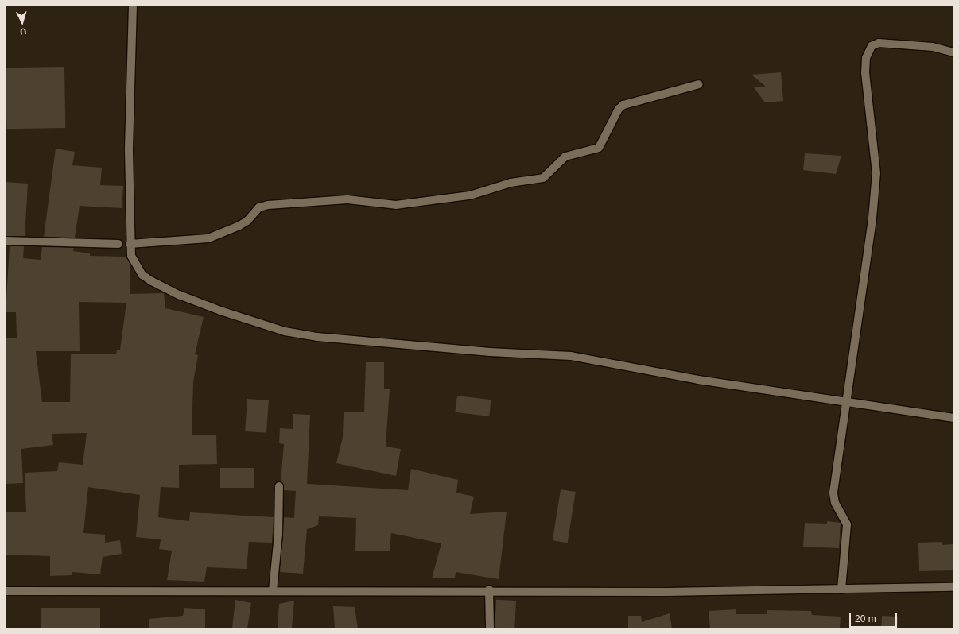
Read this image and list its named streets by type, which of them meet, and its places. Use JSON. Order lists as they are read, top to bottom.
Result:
{
  "scale_bar": "20 m",
  "north": "bottom"
}
